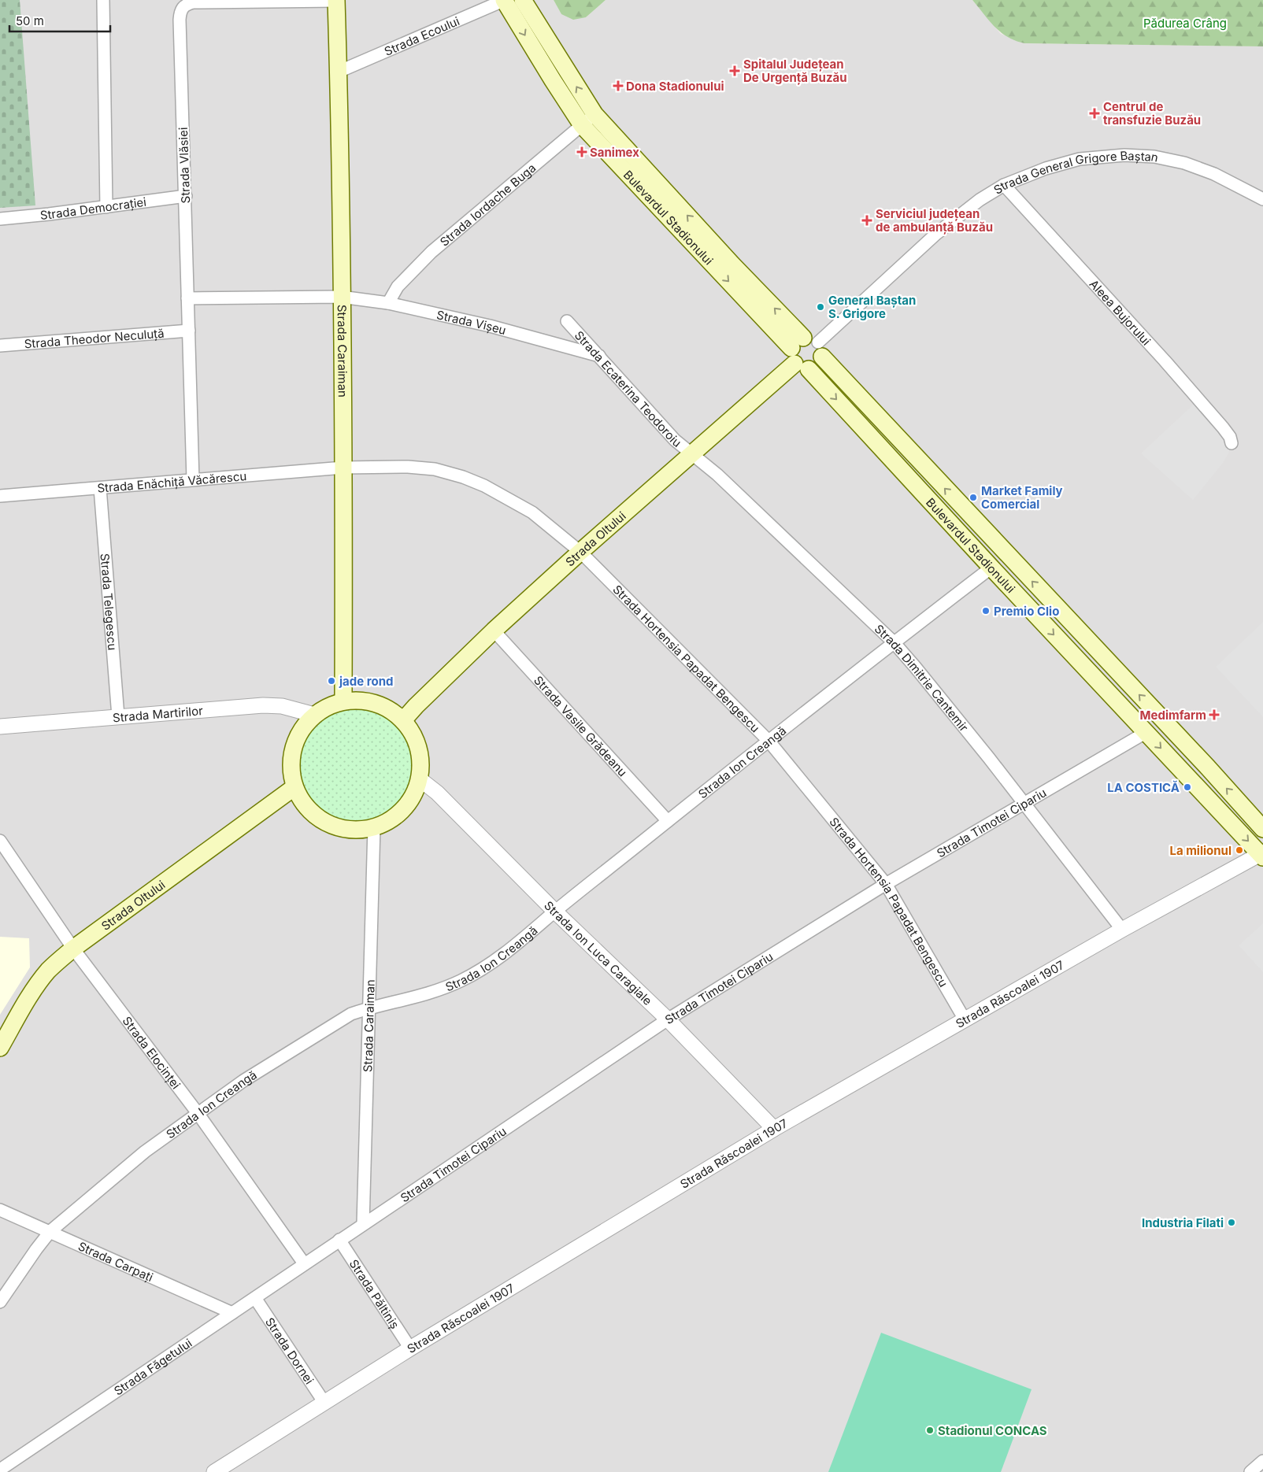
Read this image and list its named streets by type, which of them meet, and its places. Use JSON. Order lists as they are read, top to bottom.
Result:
{
  "streets": {
    "main road": ["Bulevardul Stadionului", "Strada Caraiman", "Strada Oltului"],
    "street": [
      "Strada Ecoului",
      "Strada Vlăsiei",
      "Strada General Grigore Baștan",
      "Strada Iordache Buga",
      "Strada Democrației",
      "Aleea Bujorului",
      "Strada Vișeu",
      "Strada Theodor Neculuță",
      "Strada Ecaterina Teodoroiu",
      "Strada Enăchiță Văcărescu",
      "Strada Telegescu",
      "Strada Hortensia Papadat Bengescu",
      "Strada Dimitrie Cantemir",
      "Strada Martirilor",
      "Strada Vasile Grădeanu",
      "Strada Ion Creangă",
      "Strada Timotei Cipariu",
      "Strada Ion Luca Caragiale",
      "Strada Răscoalei 1907",
      "Strada Elocinței",
      "Strada Carpați",
      "Strada Păltiniș",
      "Strada Dornei",
      "Strada Făgetului"
    ]
  },
  "crossings": [
    ["Strada Ecoului", "Bulevardul Stadionului"],
    ["Strada Ecoului", "Strada Caraiman"],
    ["Strada Vlăsiei", "Strada Democrației"],
    ["Strada Vlăsiei", "Strada Vișeu"],
    ["Strada Vlăsiei", "Strada Theodor Neculuță"],
    ["Strada Vlăsiei", "Strada Caraiman"],
    ["Strada Vlăsiei", "Strada Enăchiță Văcărescu"],
    ["Strada General Grigore Baștan", "Bulevardul Stadionului"],
    ["Strada General Grigore Baștan", "Aleea Bujorului"],
    ["Strada General Grigore Baștan", "Strada Oltului"],
    ["Strada Iordache Buga", "Bulevardul Stadionului"],
    ["Strada Iordache Buga", "Strada Vișeu"],
    ["Bulevardul Stadionului", "Strada Oltului"],
    ["Bulevardul Stadionului", "Strada Ion Creangă"],
    ["Bulevardul Stadionului", "Strada Timotei Cipariu"],
    ["Bulevardul Stadionului", "Strada Răscoalei 1907"],
    ["Strada Vișeu", "Strada Caraiman"],
    ["Strada Vișeu", "Strada Ecaterina Teodoroiu"],
    ["Strada Caraiman", "Strada Enăchiță Văcărescu"],
    ["Strada Caraiman", "Strada Oltului"],
    ["Strada Caraiman", "Strada Hortensia Papadat Bengescu"],
    ["Strada Caraiman", "Strada Martirilor"],
    ["Strada Caraiman", "Strada Ion Creangă"],
    ["Strada Caraiman", "Strada Timotei Cipariu"],
    ["Strada Caraiman", "Strada Ion Luca Caragiale"],
    ["Strada Ecaterina Teodoroiu", "Strada Oltului"],
    ["Strada Ecaterina Teodoroiu", "Strada Dimitrie Cantemir"],
    ["Strada Enăchiță Văcărescu", "Strada Telegescu"],
    ["Strada Enăchiță Văcărescu", "Strada Hortensia Papadat Bengescu"],
    ["Strada Oltului", "Strada Hortensia Papadat Bengescu"],
    ["Strada Oltului", "Strada Dimitrie Cantemir"],
    ["Strada Oltului", "Strada Martirilor"],
    ["Strada Oltului", "Strada Vasile Grădeanu"],
    ["Strada Oltului", "Strada Ion Luca Caragiale"],
    ["Strada Oltului", "Strada Elocinței"],
    ["Strada Telegescu", "Strada Martirilor"],
    ["Strada Hortensia Papadat Bengescu", "Strada Ion Creangă"],
    ["Strada Hortensia Papadat Bengescu", "Strada Timotei Cipariu"],
    ["Strada Hortensia Papadat Bengescu", "Strada Răscoalei 1907"],
    ["Strada Dimitrie Cantemir", "Strada Ion Creangă"],
    ["Strada Dimitrie Cantemir", "Strada Timotei Cipariu"],
    ["Strada Dimitrie Cantemir", "Strada Răscoalei 1907"],
    ["Strada Martirilor", "Strada Ion Luca Caragiale"],
    ["Strada Vasile Grădeanu", "Strada Ion Creangă"],
    ["Strada Ion Creangă", "Strada Ion Luca Caragiale"],
    ["Strada Ion Creangă", "Strada Elocinței"],
    ["Strada Ion Creangă", "Strada Carpați"],
    ["Strada Timotei Cipariu", "Strada Ion Luca Caragiale"],
    ["Strada Timotei Cipariu", "Strada Elocinței"],
    ["Strada Timotei Cipariu", "Strada Păltiniș"],
    ["Strada Timotei Cipariu", "Strada Făgetului"],
    ["Strada Ion Luca Caragiale", "Strada Răscoalei 1907"],
    ["Strada Răscoalei 1907", "Strada Păltiniș"],
    ["Strada Răscoalei 1907", "Strada Dornei"],
    ["Strada Elocinței", "Strada Făgetului"],
    ["Strada Carpați", "Strada Făgetului"],
    ["Strada Dornei", "Strada Făgetului"]
  ],
  "parks": ["Pădurea Crâng"],
  "places": {
    "health": [
      "Spitalul Județean De Urgență Buzău",
      "Dona Stadionului",
      "Centrul de transfuzie Buzău",
      "Sanimex",
      "Serviciul județean de ambulanță Buzău",
      "Medimfarm"
    ],
    "other": [
      "General Baștan S. Grigore",
      "Market Family Comercial",
      "Premio Clio",
      "jade rond",
      "LA COSTICĂ",
      "La milionul",
      "Industria Filati",
      "Stadionul CONCAS"
    ]
  },
  "scale_bar": "50 m"
}
